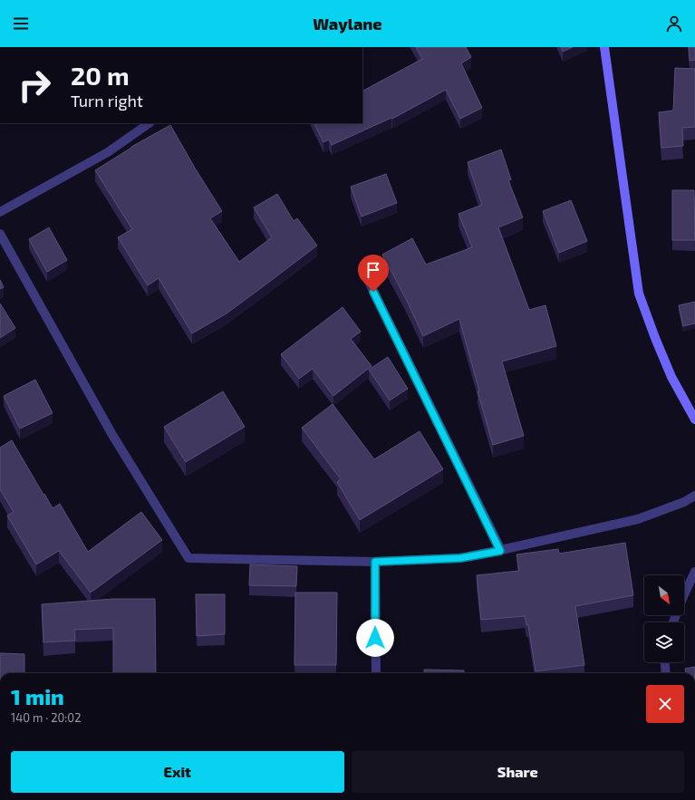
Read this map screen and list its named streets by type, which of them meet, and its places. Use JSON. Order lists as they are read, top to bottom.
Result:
{
  "north": "bottom right",
  "page": {
    "header": "Waylane",
    "turn": ["20 m", "Turn right"],
    "heading": ["1 min", "140 m · 20:02"],
    "buttons": ["Exit", "Share"]
  }
}
